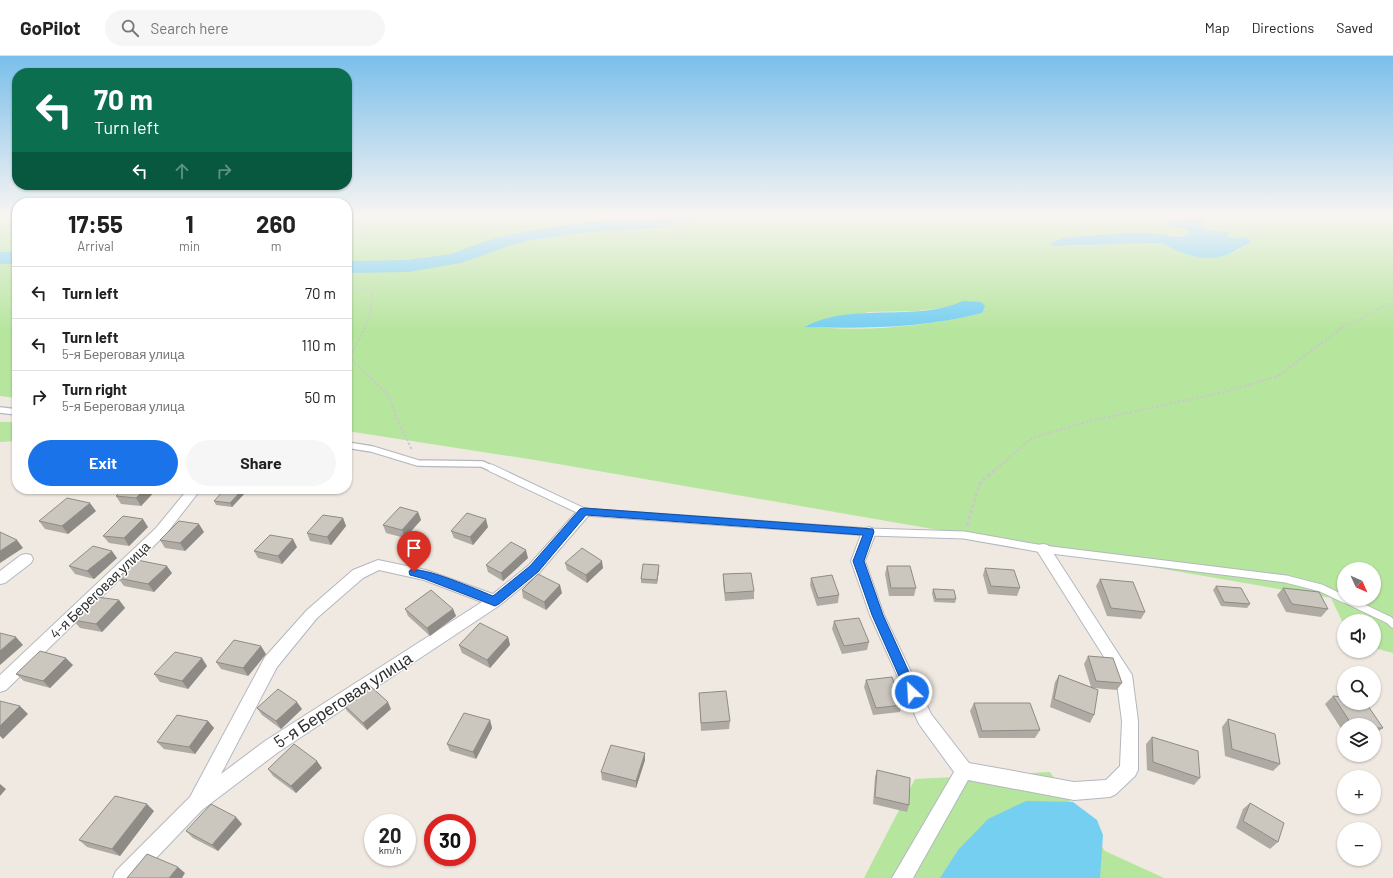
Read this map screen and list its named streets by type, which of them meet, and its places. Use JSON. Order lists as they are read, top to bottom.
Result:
{
  "streets": {
    "street": ["4-я Береговая улица", "5-я Береговая улица"]
  },
  "north": "bottom right",
  "page": {
    "header": "GoPilot",
    "search": "Search here",
    "nav": ["Map", "Directions", "Saved"],
    "turn": ["70 m", "Turn left"],
    "eta": [
      "17:55",
      "Arrival",
      "1",
      "min",
      "260",
      "m"
    ],
    "list": [
      {
        "name": "Turn left",
        "value": "70 m"
      },
      {
        "name": "Turn left",
        "note": "5-я Береговая улица",
        "value": "110 m"
      },
      {
        "name": "Turn right",
        "note": "5-я Береговая улица",
        "value": "50 m"
      }
    ],
    "buttons": ["Exit", "Share"],
    "map_buttons": ["+", "−"],
    "speed": "20 km/h",
    "limit": "30"
  }
}
